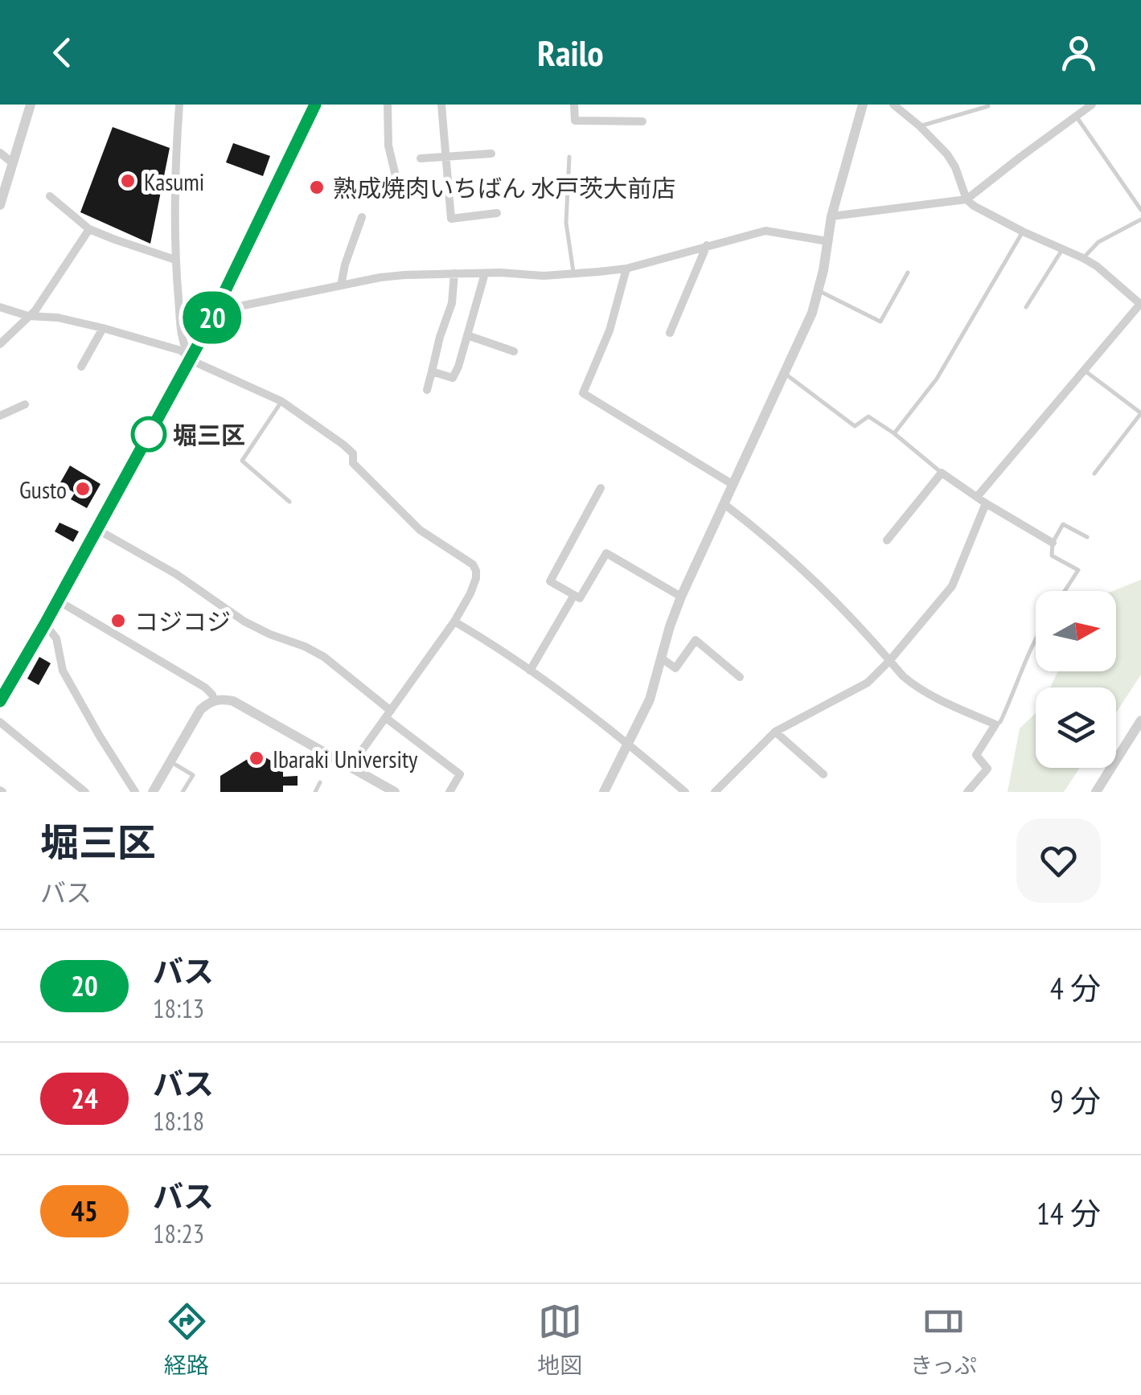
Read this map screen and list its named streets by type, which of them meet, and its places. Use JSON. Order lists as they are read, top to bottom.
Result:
{
  "places": [
    "Kasumi",
    "熟成焼肉いちばん 水戸茨大前店",
    "堀三区",
    "Gusto",
    "コジコジ",
    "Ibaraki University"
  ],
  "lines": ["bus line 20"],
  "north": "right",
  "page": {
    "header": "Railo",
    "on_map": "20",
    "heading": ["堀三区", "バス"],
    "list": [
      {
        "mark": "20",
        "name": "バス",
        "note": "18:13",
        "value": "4 分"
      },
      {
        "mark": "24",
        "name": "バス",
        "note": "18:18",
        "value": "9 分"
      },
      {
        "mark": "45",
        "name": "バス",
        "note": "18:23",
        "value": "14 分"
      }
    ],
    "tabs": ["経路", "地図", "きっぷ"]
  }
}
